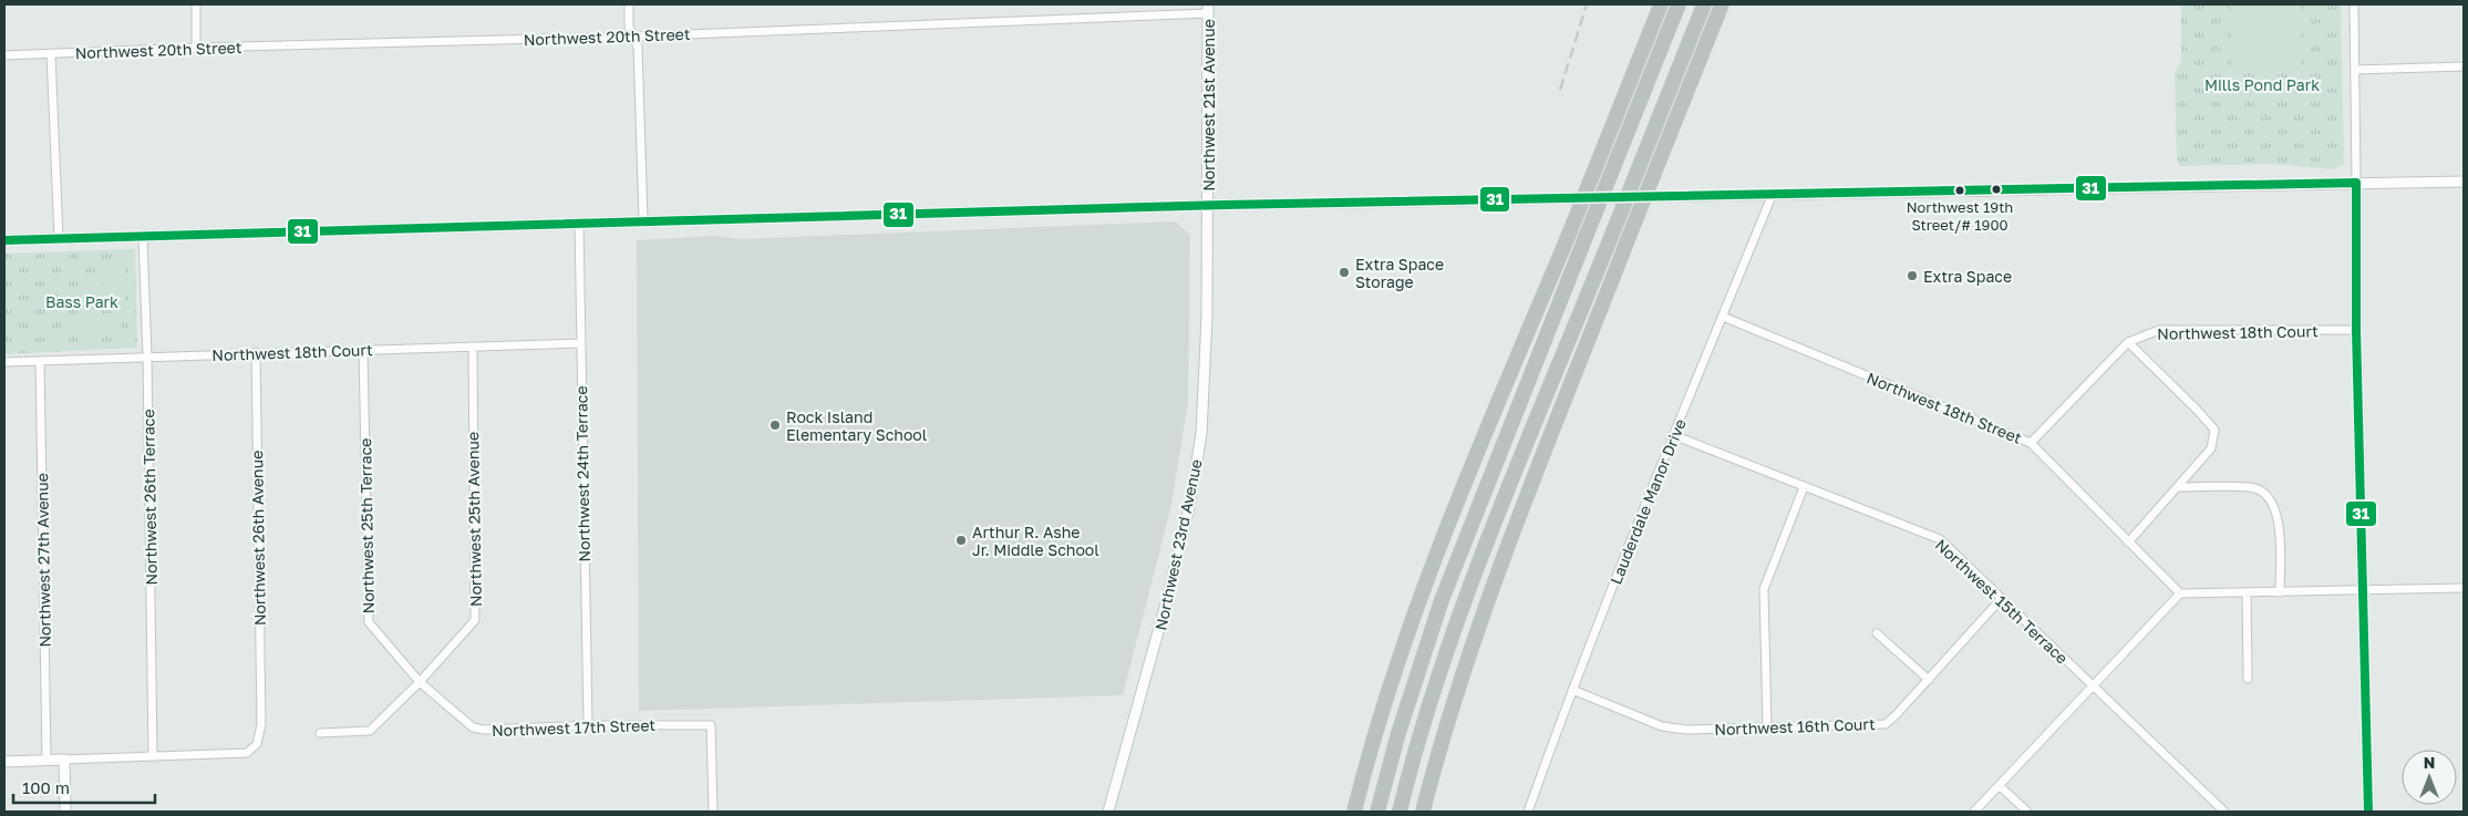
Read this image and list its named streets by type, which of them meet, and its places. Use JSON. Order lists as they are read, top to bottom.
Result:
{
  "streets": {
    "street": [
      "Northwest 20th Street",
      "Northwest 21st Avenue",
      "Northwest 18th Court",
      "Northwest 18th Street",
      "Northwest 24th Terrace",
      "Northwest 26th Terrace",
      "Lauderdale Manor Drive",
      "Northwest 25th Avenue",
      "Northwest 25th Terrace",
      "Northwest 26th Avenue",
      "Northwest 23rd Avenue",
      "Northwest 27th Avenue",
      "Northwest 15th Terrace",
      "Northwest 16th Court",
      "Northwest 17th Street"
    ]
  },
  "crossings": [
    ["Northwest 20th Street", "Northwest 21st Avenue"],
    ["Northwest 21st Avenue", "Northwest 23rd Avenue"],
    ["Northwest 18th Court", "Northwest 18th Street"],
    ["Northwest 18th Court", "Northwest 24th Terrace"],
    ["Northwest 18th Court", "Northwest 26th Terrace"],
    ["Northwest 18th Court", "Northwest 25th Avenue"],
    ["Northwest 18th Court", "Northwest 25th Terrace"],
    ["Northwest 18th Court", "Northwest 26th Avenue"],
    ["Northwest 18th Court", "Northwest 27th Avenue"],
    ["Northwest 18th Street", "Lauderdale Manor Drive"],
    ["Northwest 24th Terrace", "Northwest 17th Street"],
    ["Northwest 26th Terrace", "Northwest 26th Avenue"],
    ["Lauderdale Manor Drive", "Northwest 15th Terrace"],
    ["Lauderdale Manor Drive", "Northwest 16th Court"],
    ["Northwest 25th Avenue", "Northwest 25th Terrace"],
    ["Northwest 25th Avenue", "Northwest 17th Street"],
    ["Northwest 25th Terrace", "Northwest 17th Street"],
    ["Northwest 15th Terrace", "Northwest 16th Court"]
  ],
  "parks": ["Mills Pond Park", "Bass Park"],
  "places": [
    "Northwest 19th Street/# 1900",
    "Extra Space Storage",
    "Extra Space",
    "Rock Island Elementary School",
    "Arthur R. Ashe Jr. Middle School"
  ],
  "lines": ["transit line 31"],
  "scale_bar": "100 m",
  "north": "top"
}
